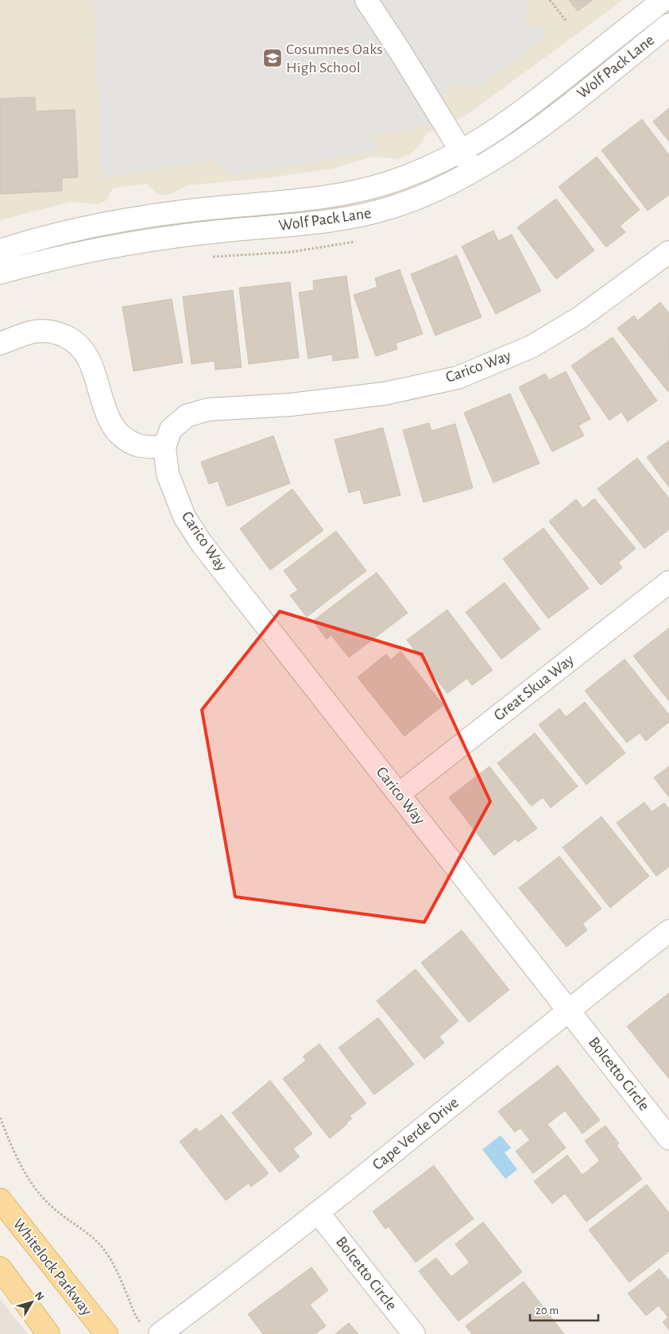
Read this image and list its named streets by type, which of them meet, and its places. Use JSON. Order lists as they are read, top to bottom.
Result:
{
  "streets": {
    "main road": ["Whitelock Parkway"],
    "street": [
      "Wolf Pack Lane",
      "Carico Way",
      "Great Skua Way",
      "Bolcetto Circle",
      "Cape Verde Drive"
    ]
  },
  "crossings": [
    ["Carico Way", "Great Skua Way"],
    ["Carico Way", "Bolcetto Circle"],
    ["Carico Way", "Cape Verde Drive"],
    ["Bolcetto Circle", "Cape Verde Drive"]
  ],
  "places": {
    "school or university": ["Cosumnes Oaks High School"]
  },
  "scale_bar": "20 m",
  "north": "top right"
}
